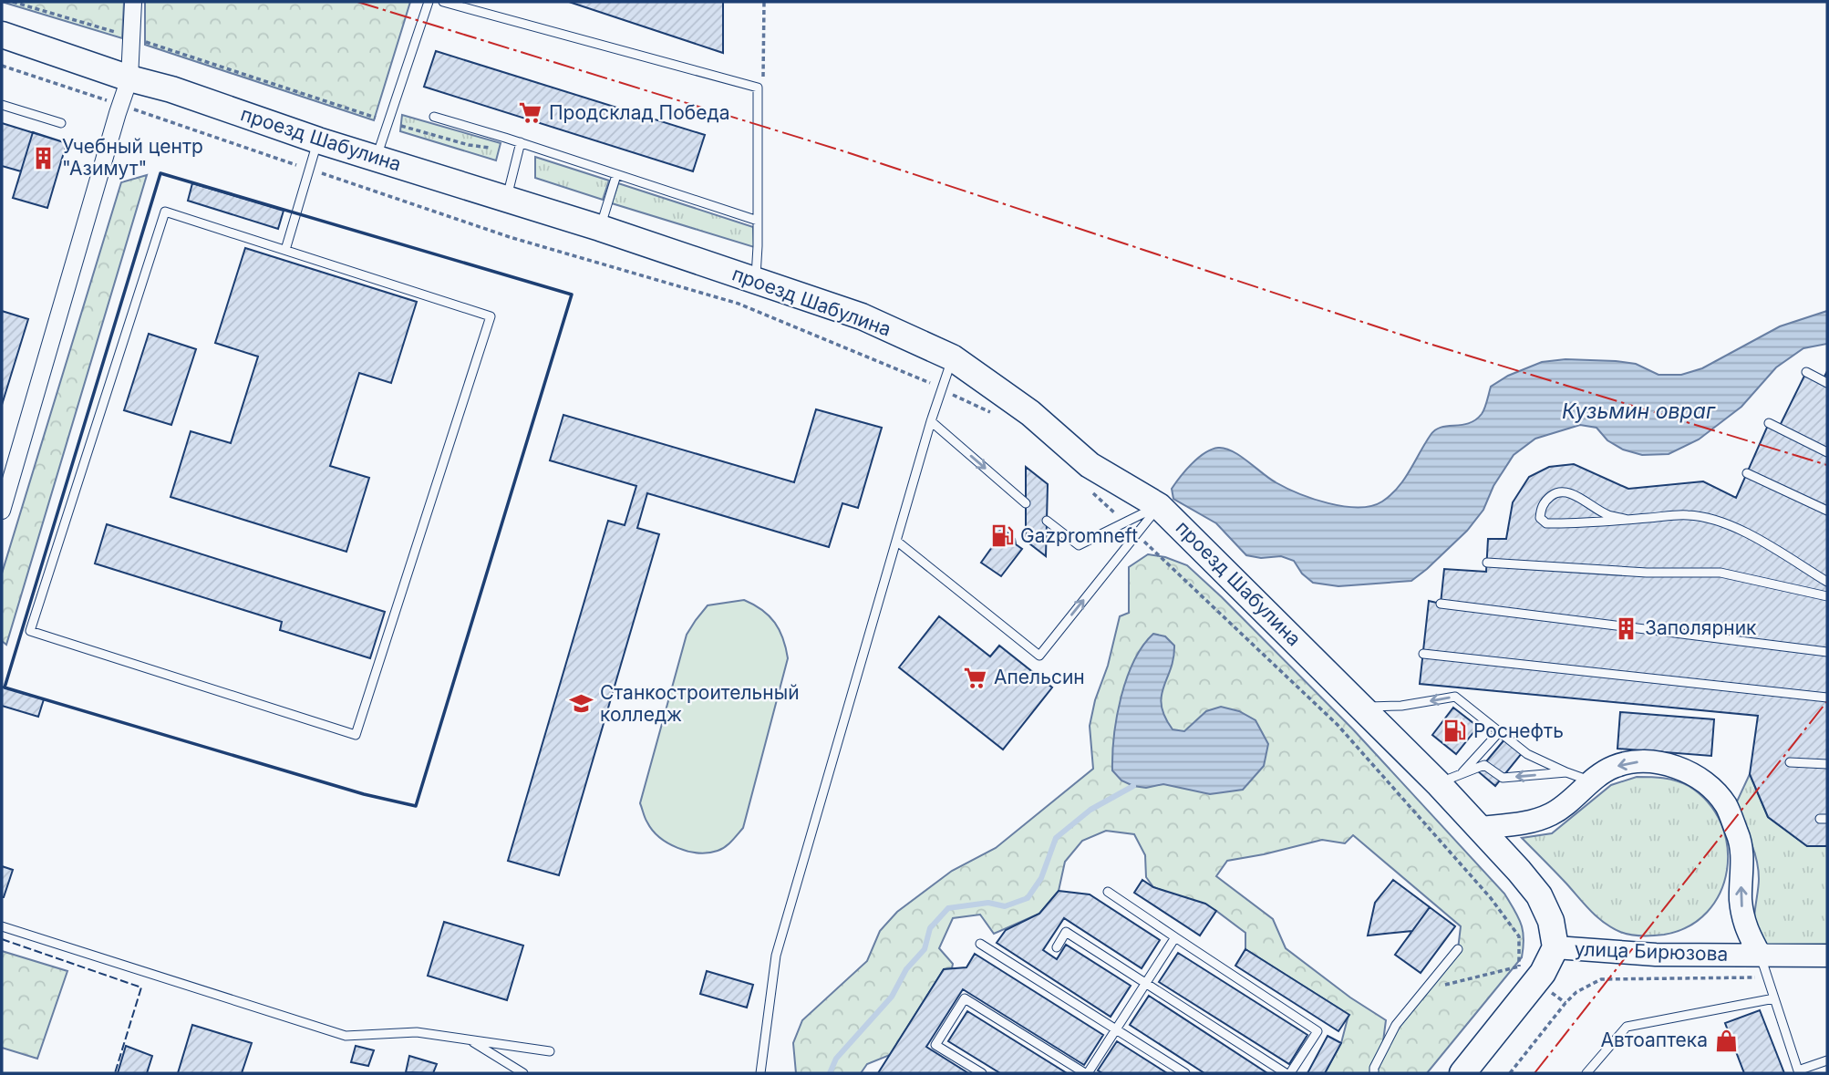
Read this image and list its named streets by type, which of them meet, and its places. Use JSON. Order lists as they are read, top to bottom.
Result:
{
  "streets": {
    "main road": ["проезд Шабулина", "улица Бирюзова"]
  },
  "crossings": [
    ["проезд Шабулина", "улица Бирюзова"]
  ],
  "water": ["Кузьмин овраг"],
  "places": {
    "supermarket": ["Продсклад Победа", "Апельсин"],
    "building": ["Учебный центр \"Азимут\"", "Заполярник"],
    "fuel station": ["Gazpromneft", "Роснефть"],
    "school or university": ["Станкостроительный колледж"],
    "shop": ["Автоаптека"]
  }
}
